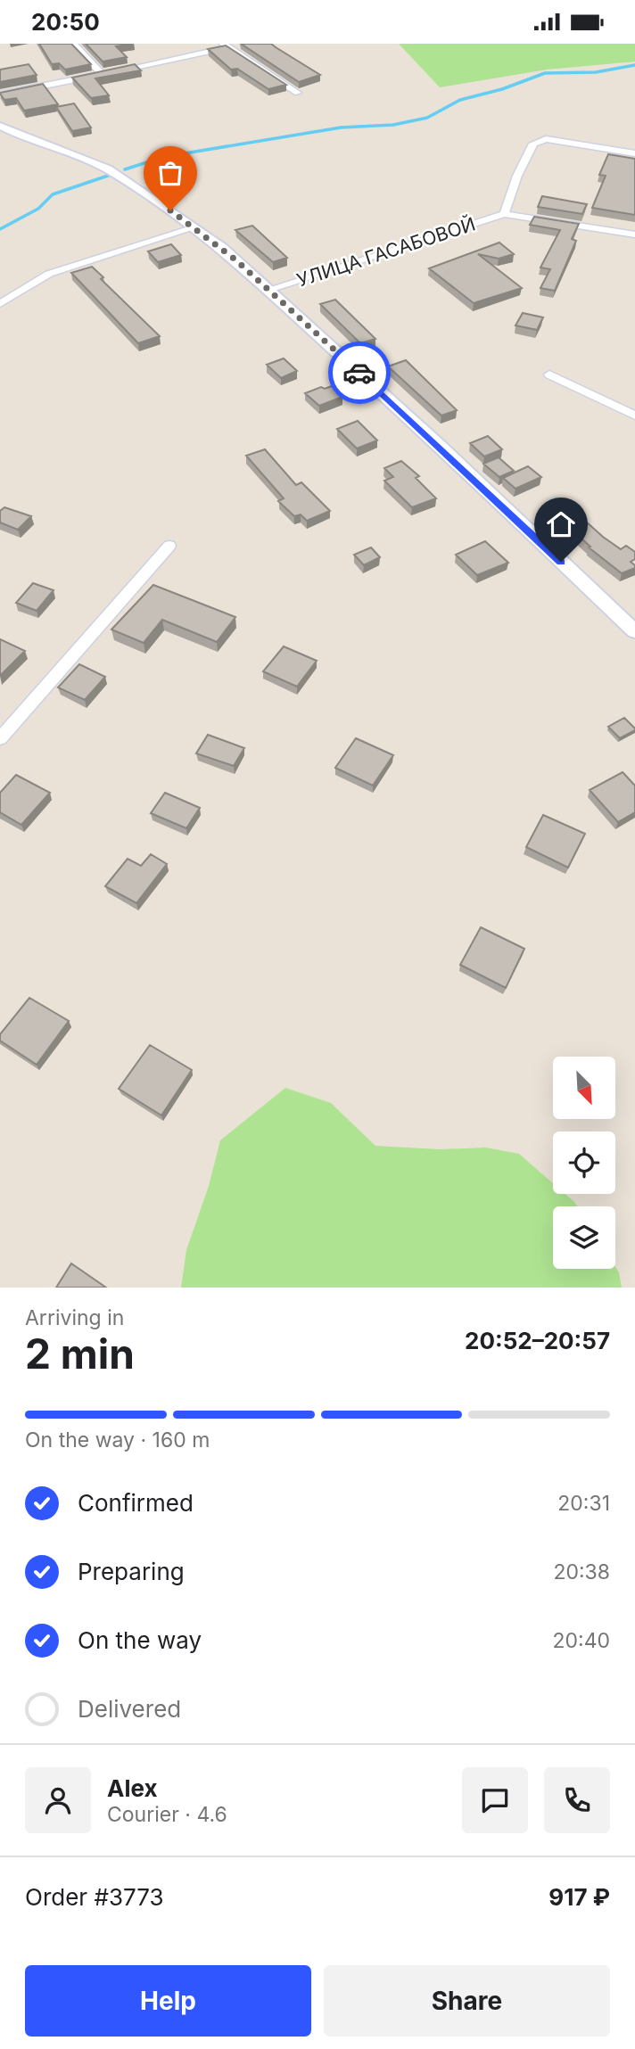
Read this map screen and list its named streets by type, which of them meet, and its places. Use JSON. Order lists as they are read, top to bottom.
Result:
{
  "streets": {
    "street": ["УЛИЦА ГАСАБОВОЙ"]
  },
  "north": "bottom right",
  "page": {
    "status": "20:50",
    "heading": ["2 min", "Arriving in", "20:52–20:57"],
    "panel": [
      "Alex",
      "Courier · 4.6",
      "Order #3773",
      "917 ₽"
    ],
    "bar": "On the way · 160 m",
    "list": [
      ["Confirmed", "20:31"],
      ["Preparing", "20:38"],
      ["On the way", "20:40"],
      "Delivered"
    ],
    "buttons": ["Help", "Share"]
  }
}
